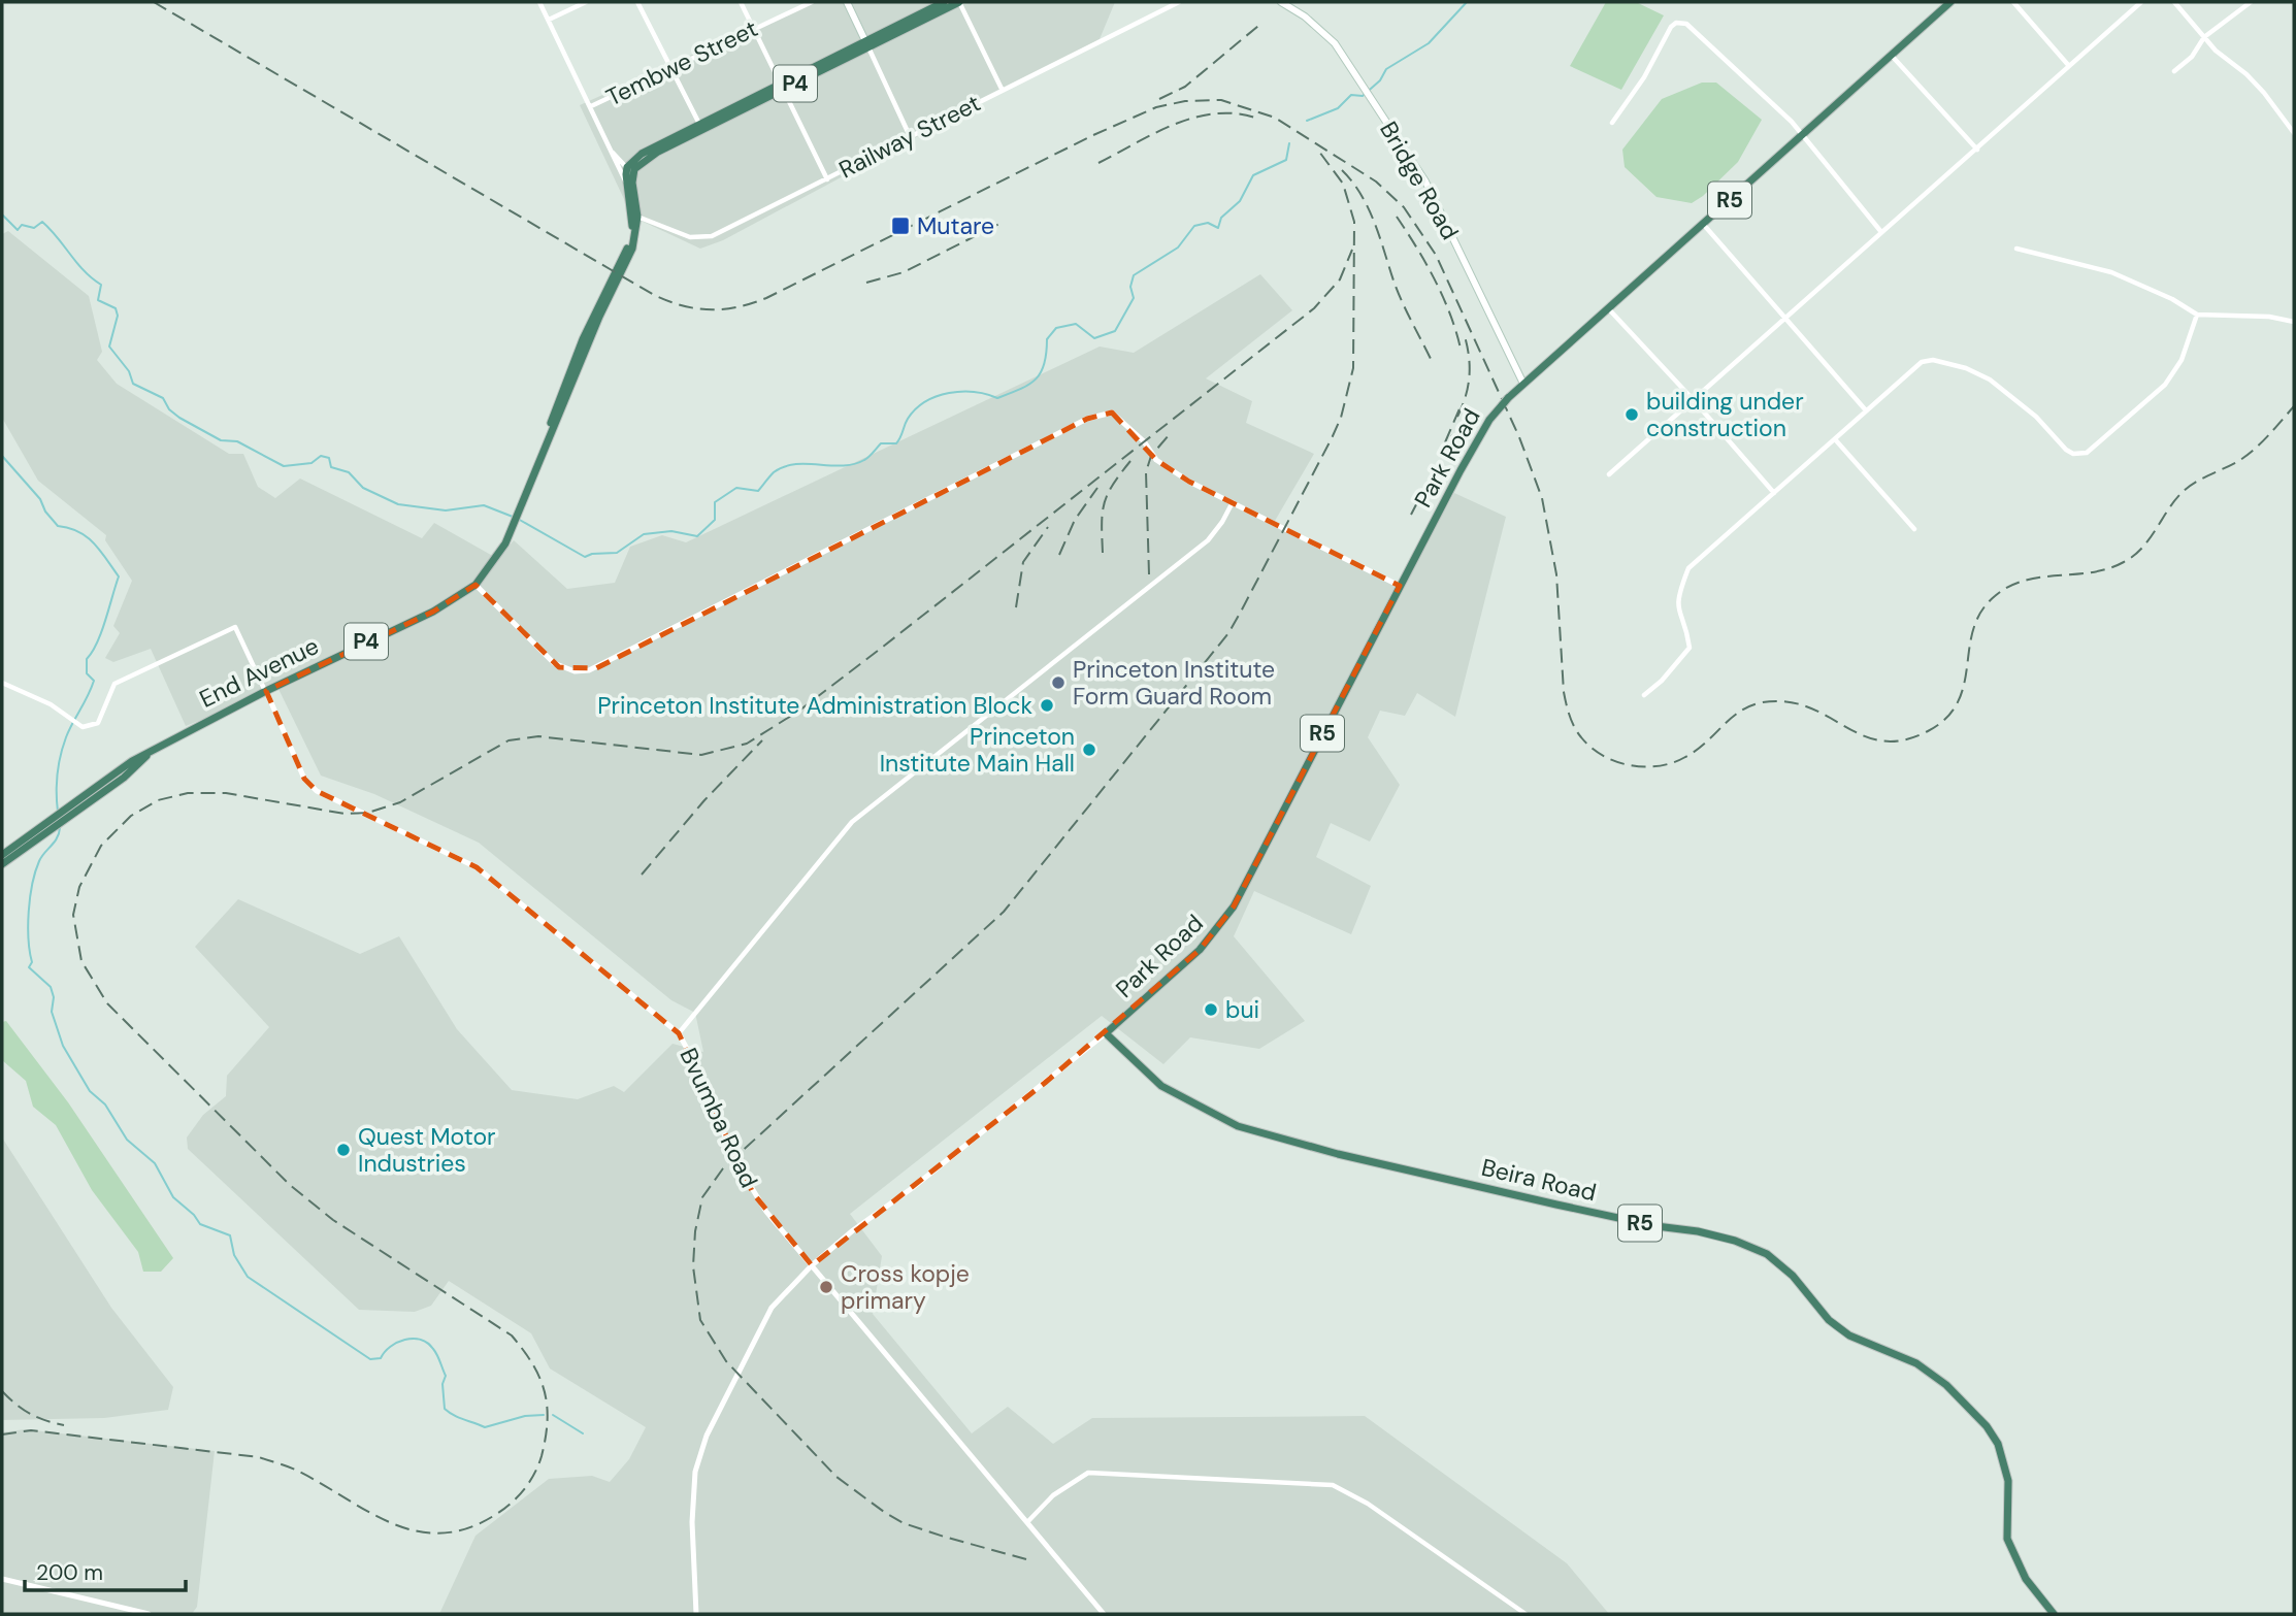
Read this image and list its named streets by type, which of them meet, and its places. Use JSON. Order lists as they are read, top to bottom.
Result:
{
  "streets": {
    "highway": [
      "P4",
      "R5",
      "Park Road",
      "End Avenue",
      "Beira Road"
    ],
    "main road": ["Bridge Road"],
    "street": ["Tembwe Street", "Railway Street", "Bvumba Road"]
  },
  "crossings": [
    ["Tembwe Street", "End Avenue"],
    ["P4", "End Avenue"],
    ["Railway Street", "End Avenue"],
    ["Bridge Road", "Park Road"],
    ["Park Road", "Beira Road"],
    ["End Avenue", "Bvumba Road"]
  ],
  "places": {
    "transit": ["Mutare"],
    "other": [
      "building under construction",
      "Princeton Institute Form Guard Room",
      "Princeton Institute Administration Block",
      "Princeton Institute Main Hall",
      "bui",
      "Quest Motor Industries",
      "Cross kopje primary"
    ]
  },
  "scale_bar": "200 m"
}
